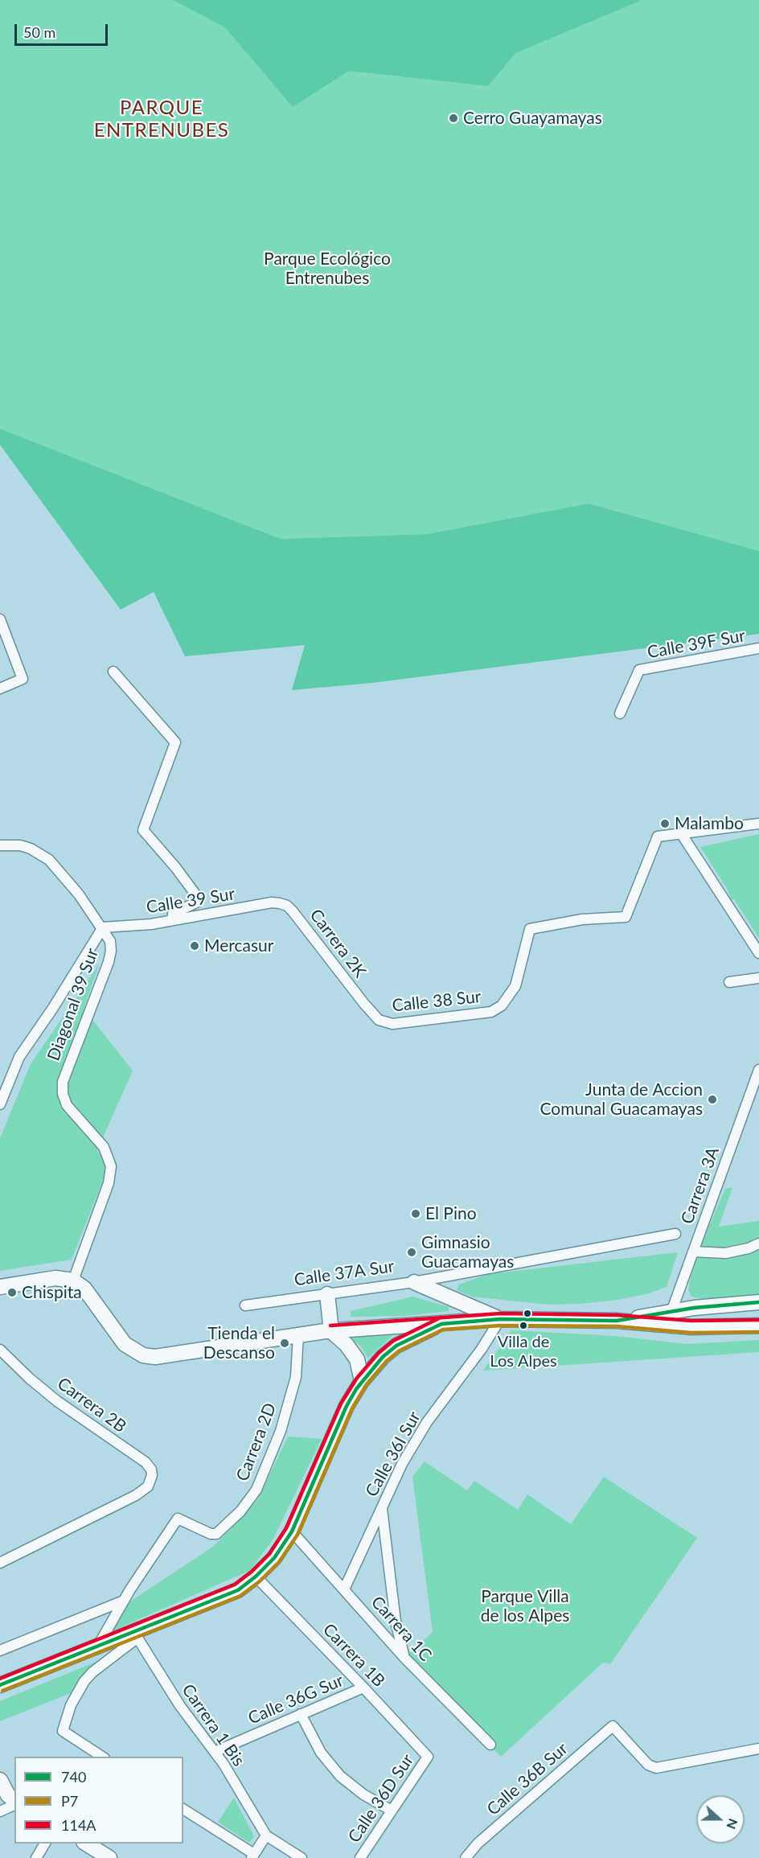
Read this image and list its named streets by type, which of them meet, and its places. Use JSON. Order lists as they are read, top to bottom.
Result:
{
  "streets": {
    "street": [
      "Calle 39F Sur",
      "Calle 39 Sur",
      "Carrera 2K",
      "Calle 38 Sur",
      "Diagonal 39 Sur",
      "Carrera 3A",
      "Calle 37A Sur",
      "Carrera 2B",
      "Carrera 2D",
      "Calle 36I Sur",
      "Carrera 1C",
      "Carrera 1B",
      "Calle 36G Sur",
      "Carrera 1 Bis",
      "Calle 36B Sur",
      "Calle 36D Sur"
    ]
  },
  "crossings": [
    ["Calle 39 Sur", "Carrera 2K"],
    ["Calle 39 Sur", "Diagonal 39 Sur"],
    ["Carrera 2K", "Calle 38 Sur"],
    ["Calle 36I Sur", "Carrera 1C"],
    ["Carrera 1B", "Calle 36G Sur"],
    ["Carrera 1B", "Calle 36D Sur"],
    ["Calle 36G Sur", "Carrera 1 Bis"]
  ],
  "districts": ["PARQUE ENTRENUBES"],
  "parks": ["Parque Ecológico Entrenubes", "Parque Villa de los Alpes"],
  "places": [
    "Cerro Guayamayas",
    "Malambo",
    "Mercasur",
    "Junta de Accion Comunal Guacamayas",
    "El Pino",
    "Gimnasio Guacamayas",
    "Chispita",
    "Villa de Los Alpes",
    "Tienda el Descanso"
  ],
  "lines": ["transit line 740", "transit line 114A", "transit line P7"],
  "legend": ["740", "P7", "114A"],
  "scale_bar": "50 m",
  "north": "right"
}
